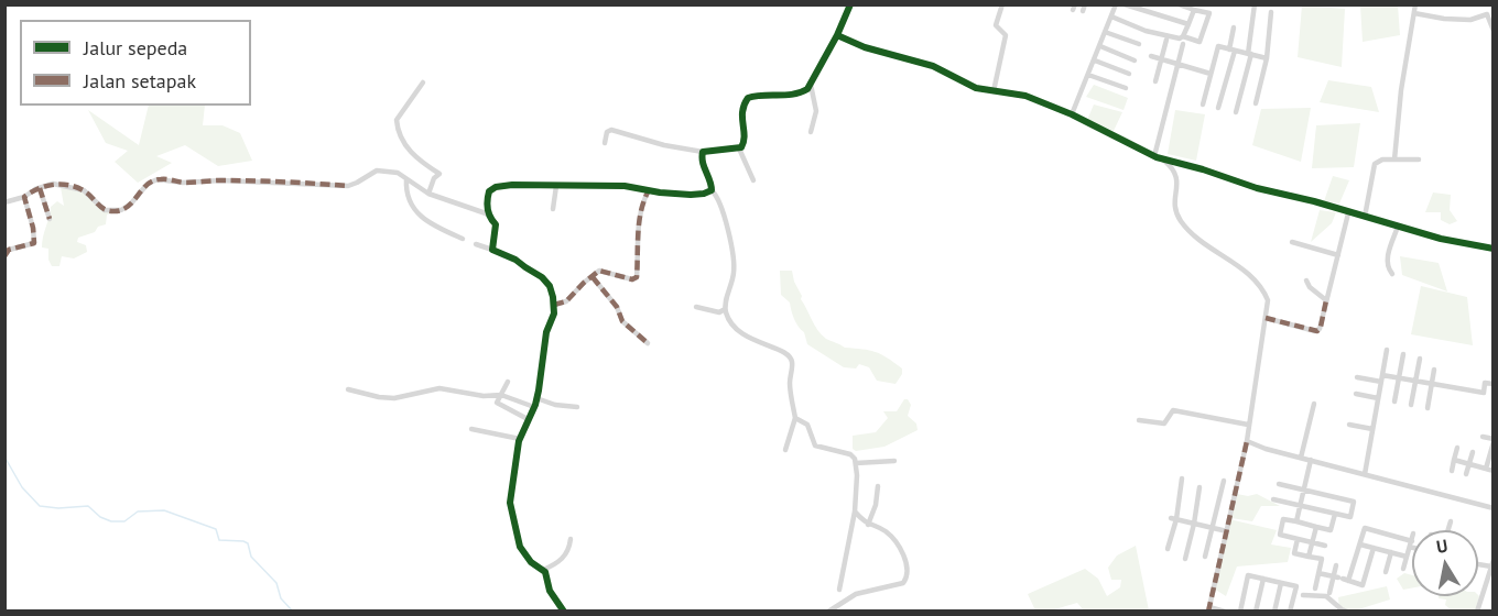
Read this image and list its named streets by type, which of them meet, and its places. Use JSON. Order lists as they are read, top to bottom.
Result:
{
  "legend": ["Jalur sepeda", "Jalan setapak"],
  "north": "top"
}
